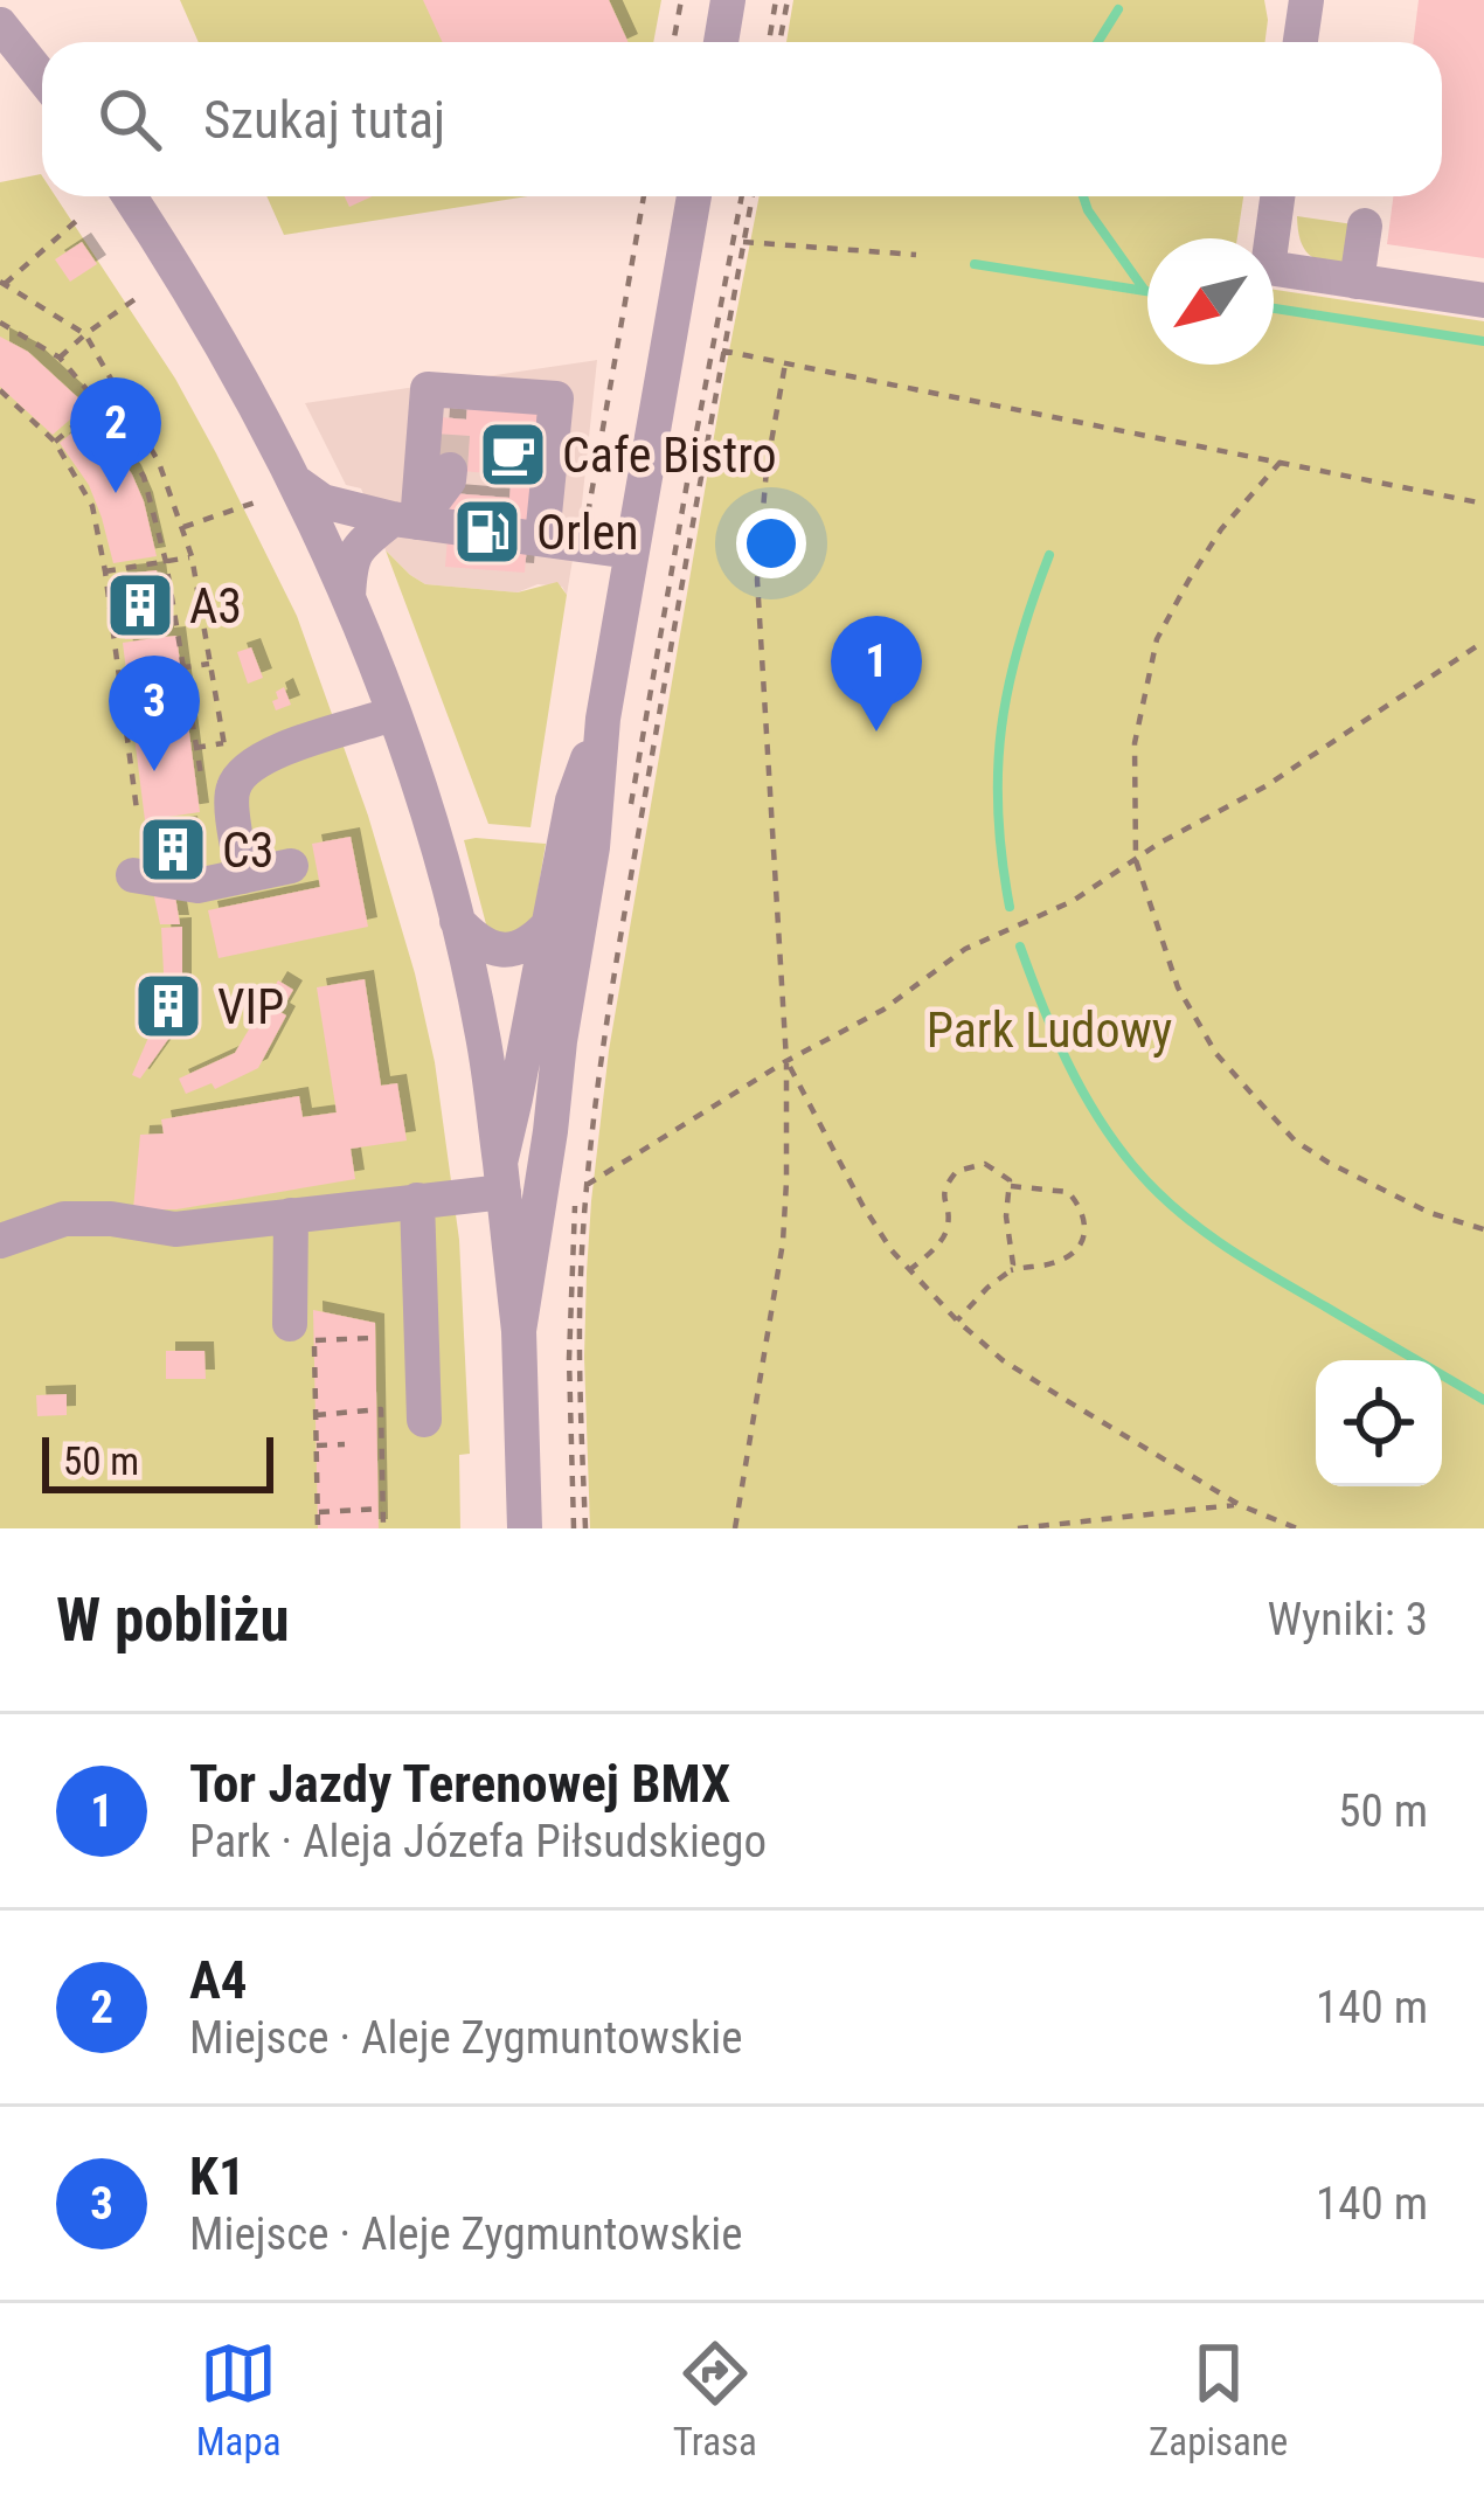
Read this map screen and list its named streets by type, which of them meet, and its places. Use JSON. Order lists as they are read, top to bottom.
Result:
{
  "parks": ["Park Ludowy"],
  "places": {
    "cafe": ["Cafe Bistro"],
    "fuel station": ["Orlen"],
    "building": ["A3", "C3", "VIP"]
  },
  "scale_bar": "50 m",
  "north": "bottom left",
  "page": {
    "search": "Szukaj tutaj",
    "pins": ["2", "1", "3"],
    "scale": "50 m",
    "heading": ["W pobliżu", "Wyniki: 3"],
    "list": [
      {
        "mark": "1",
        "name": "Tor Jazdy Terenowej BMX",
        "note": "Park · Aleja Józefa Piłsudskiego",
        "value": "50 m"
      },
      {
        "mark": "2",
        "name": "A4",
        "note": "Miejsce · Aleje Zygmuntowskie",
        "value": "140 m"
      },
      {
        "mark": "3",
        "name": "K1",
        "note": "Miejsce · Aleje Zygmuntowskie",
        "value": "140 m"
      }
    ],
    "nav": ["Mapa", "Trasa", "Zapisane"]
  }
}
